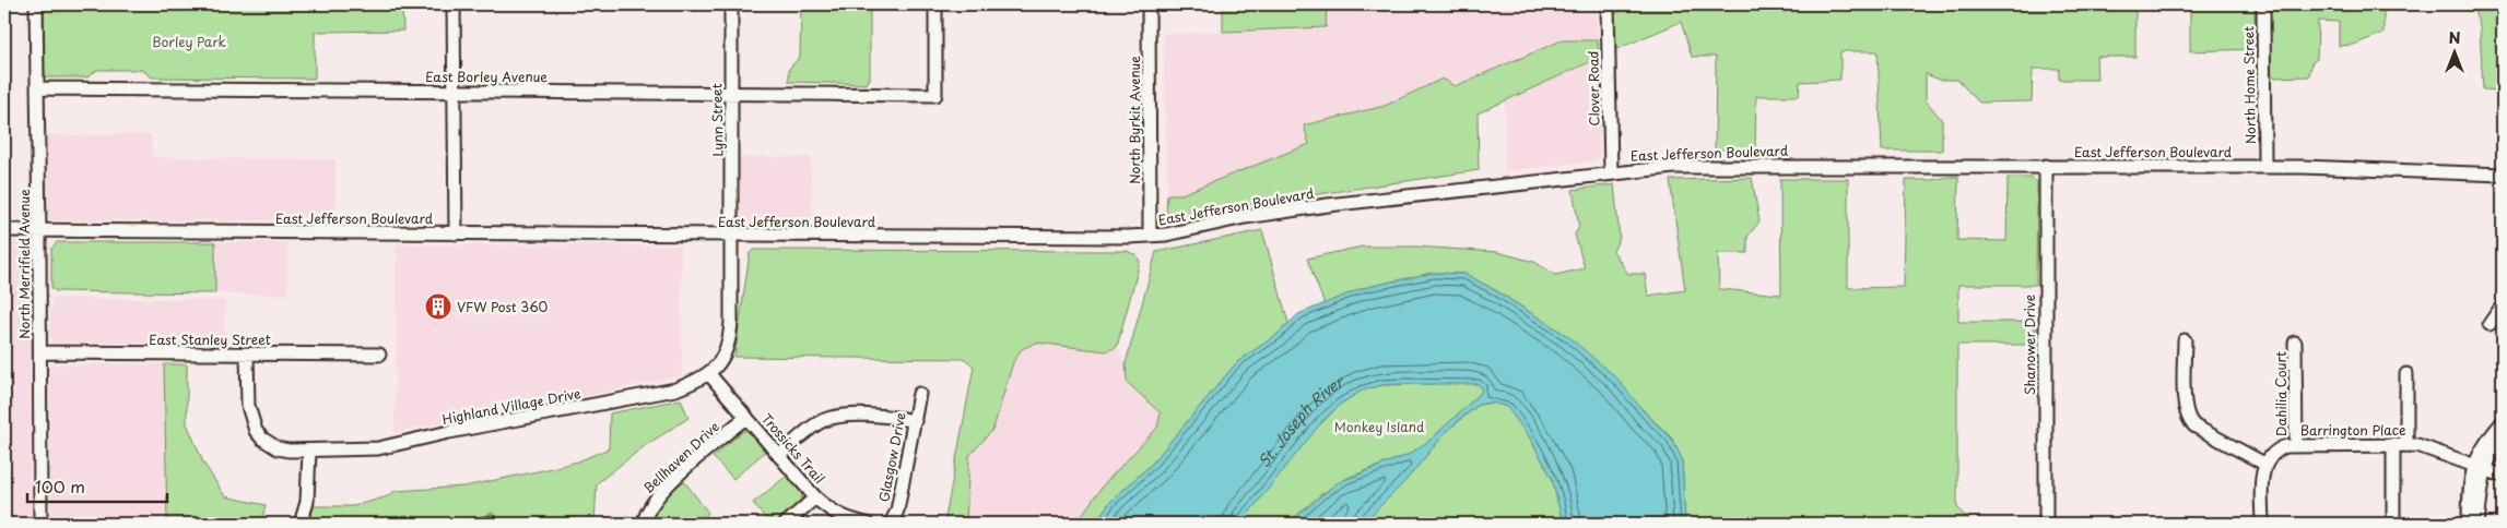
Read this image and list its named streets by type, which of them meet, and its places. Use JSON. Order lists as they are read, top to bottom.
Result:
{
  "streets": {
    "street": [
      "East Borley Avenue",
      "North Home Street",
      "Clover Road",
      "Lynn Street",
      "North Byrkit Avenue",
      "East Jefferson Boulevard",
      "North Merrifield Avenue",
      "East Stanley Street",
      "Shanower Drive",
      "Dahilia Court",
      "Highland Village Drive",
      "Barrington Place",
      "Trossicks Trail",
      "Bellhaven Drive",
      "Glasgow Drive"
    ]
  },
  "crossings": [
    ["East Borley Avenue", "Lynn Street"],
    ["East Borley Avenue", "North Merrifield Avenue"],
    ["North Home Street", "East Jefferson Boulevard"],
    ["Clover Road", "East Jefferson Boulevard"],
    ["Lynn Street", "East Jefferson Boulevard"],
    ["North Byrkit Avenue", "East Jefferson Boulevard"],
    ["East Jefferson Boulevard", "North Merrifield Avenue"],
    ["East Jefferson Boulevard", "Shanower Drive"],
    ["North Merrifield Avenue", "East Stanley Street"],
    ["East Stanley Street", "Highland Village Drive"],
    ["Dahilia Court", "Barrington Place"],
    ["Highland Village Drive", "Trossicks Trail"],
    ["Trossicks Trail", "Bellhaven Drive"]
  ],
  "water": ["St. Joseph River"],
  "parks": ["Borley Park", "Monkey Island"],
  "places": {
    "building": ["VFW Post 360"]
  },
  "scale_bar": "100 m",
  "north": "top"
}
